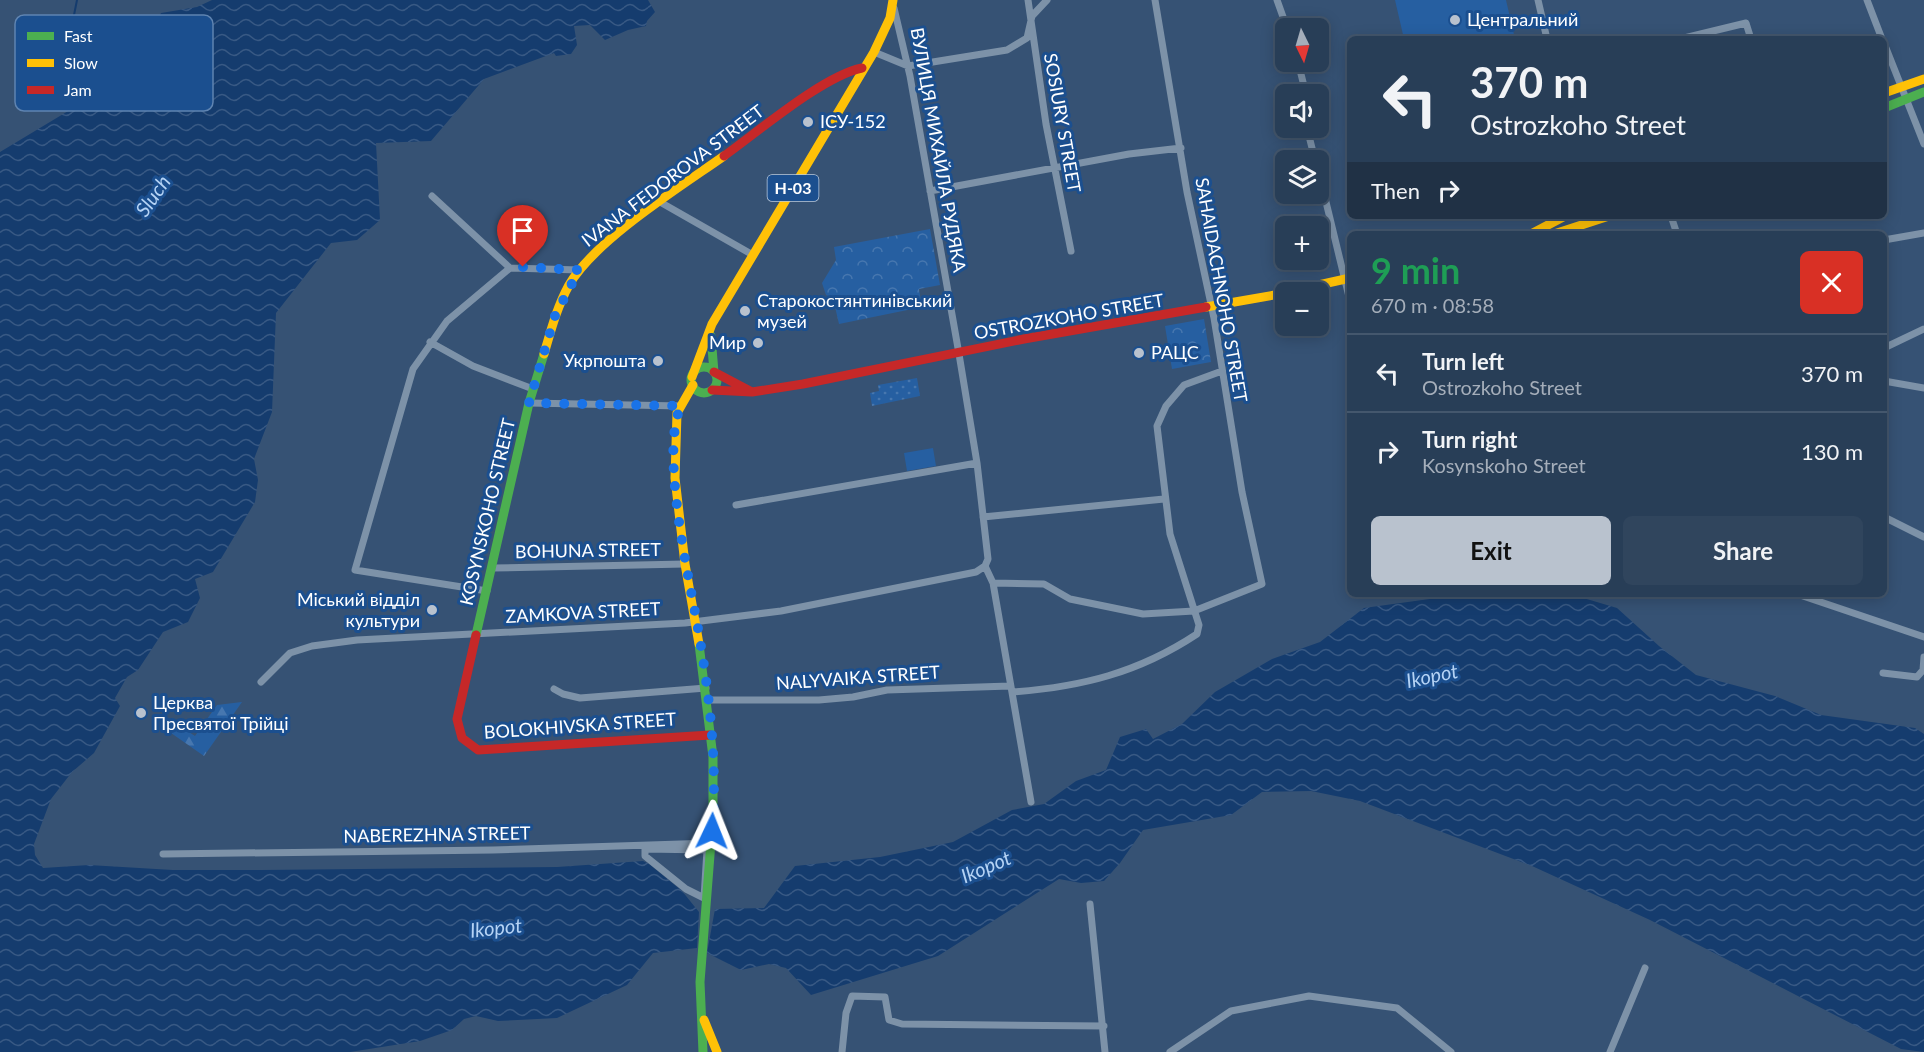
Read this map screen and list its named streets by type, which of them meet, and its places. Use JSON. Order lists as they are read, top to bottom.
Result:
{
  "streets": {
    "main road": [
      "IVANA FEDOROVA STREET",
      "Н-03",
      "OSTROZKOHO STREET",
      "KOSYNSKOHO STREET",
      "BOLOKHIVSKA STREET"
    ],
    "street": [
      "SOSIURY STREET",
      "ВУЛИЦЯ МИХАЙЛА РУДЯКА",
      "SAHAIDACHNOHO STREET",
      "BOHUNA STREET",
      "ZAMKOVA STREET",
      "NALYVAIKA STREET",
      "NABEREZHNA STREET"
    ]
  },
  "crossings": [
    ["ВУЛИЦЯ МИХАЙЛА РУДЯКА", "Н-03"],
    ["ВУЛИЦЯ МИХАЙЛА РУДЯКА", "OSTROZKOHO STREET"],
    ["ВУЛИЦЯ МИХАЙЛА РУДЯКА", "ZAMKOVA STREET"],
    ["ВУЛИЦЯ МИХАЙЛА РУДЯКА", "NALYVAIKA STREET"],
    ["IVANA FEDOROVA STREET", "Н-03"],
    ["IVANA FEDOROVA STREET", "KOSYNSKOHO STREET"],
    ["Н-03", "OSTROZKOHO STREET"],
    ["Н-03", "BOHUNA STREET"],
    ["Н-03", "ZAMKOVA STREET"],
    ["Н-03", "NALYVAIKA STREET"],
    ["Н-03", "BOLOKHIVSKA STREET"],
    ["Н-03", "NABEREZHNA STREET"],
    ["SAHAIDACHNOHO STREET", "OSTROZKOHO STREET"],
    ["SAHAIDACHNOHO STREET", "NALYVAIKA STREET"],
    ["KOSYNSKOHO STREET", "BOHUNA STREET"],
    ["KOSYNSKOHO STREET", "ZAMKOVA STREET"],
    ["KOSYNSKOHO STREET", "BOLOKHIVSKA STREET"]
  ],
  "water": ["Sluch", "Ikopot"],
  "places": [
    "Центральний",
    "ІСУ-152",
    "Старокостянтинівський музей",
    "Мир",
    "РАЦС",
    "Укрпошта",
    "Міський відділ культури",
    "Церква Пресвятої Трійці"
  ],
  "legend": ["Fast", "Slow", "Jam"],
  "north": "bottom",
  "page": {
    "map_buttons": ["+", "−"],
    "turn": ["370 m", "Ostrozkoho Street"],
    "then": "Then",
    "heading": ["9 min", "670 m · 08:58"],
    "list": [
      {
        "name": "Turn left",
        "note": "Ostrozkoho Street",
        "value": "370 m"
      },
      {
        "name": "Turn right",
        "note": "Kosynskoho Street",
        "value": "130 m"
      }
    ],
    "buttons": ["Exit", "Share"]
  }
}
